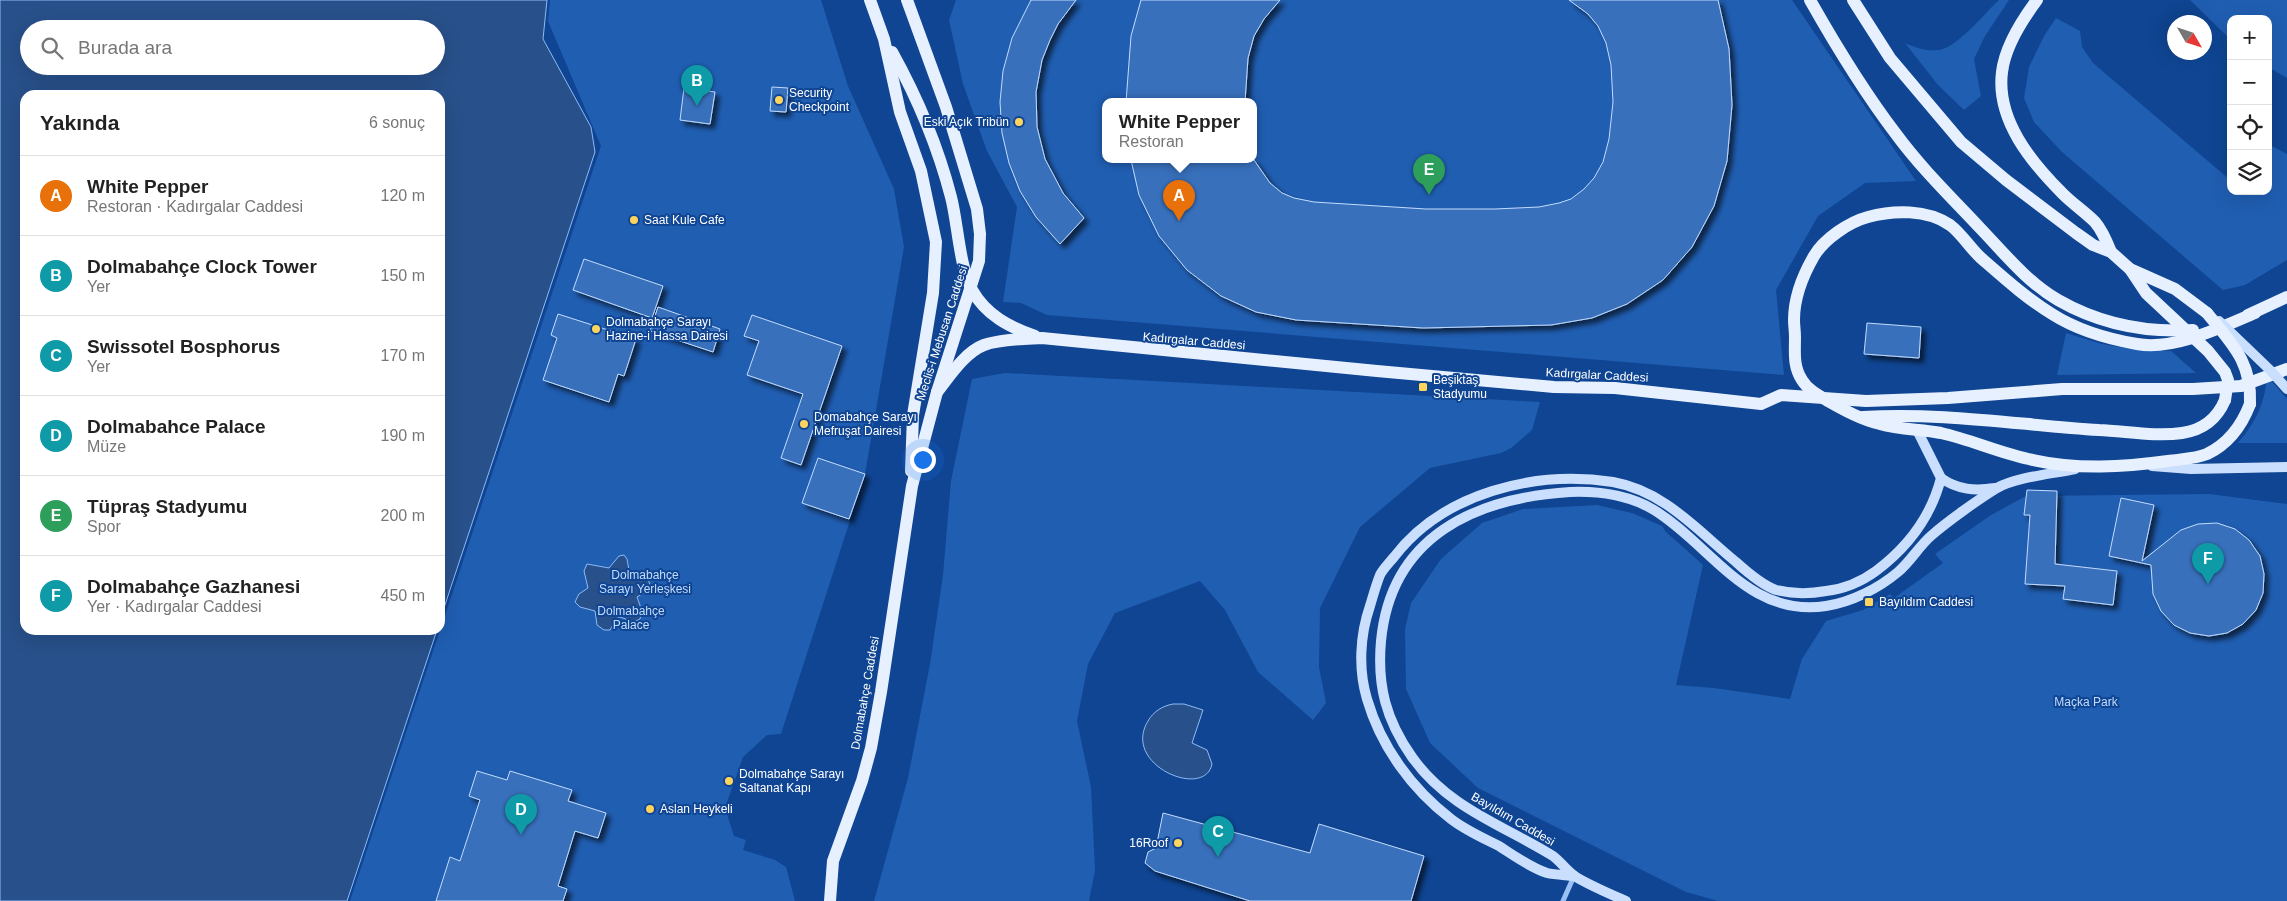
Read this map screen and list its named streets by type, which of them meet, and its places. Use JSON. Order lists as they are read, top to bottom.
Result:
{
  "streets": {
    "main road": [
      "Meclis-i Mebusan Caddesi",
      "Kadırgalar Caddesi",
      "Dolmabahçe Caddesi",
      "Bayıldım Caddesi"
    ]
  },
  "crossings": [
    ["Meclis-i Mebusan Caddesi", "Kadırgalar Caddesi"],
    ["Meclis-i Mebusan Caddesi", "Dolmabahçe Caddesi"],
    ["Kadırgalar Caddesi", "Bayıldım Caddesi"]
  ],
  "parks": ["Dolmabahçe Sarayı Yerleşkesi", "Dolmabahçe Palace", "Maçka Park"],
  "places": {
    "other": [
      "Security Checkpoint",
      "Eski Açık Tribün",
      "Saat Kule Cafe",
      "Dolmabahçe Sarayı Hazine-i Hassa Dairesi",
      "Domabahçe Sarayı Mefruşat Dairesi",
      "Dolmabahçe Sarayı Saltanat Kapı",
      "Aslan Heykeli",
      "16Roof"
    ],
    "transit": ["Beşiktaş Stadyumu", "Bayıldım Caddesi"]
  },
  "north": "bottom right",
  "page": {
    "map_buttons": ["+", "−"],
    "search": "Burada ara",
    "pins": [
      "B",
      "E",
      "A",
      "F",
      "D",
      "C"
    ],
    "heading": ["Yakında", "6 sonuç"],
    "popup": ["White Pepper", "Restoran"],
    "list": [
      {
        "mark": "A",
        "name": "White Pepper",
        "note": "Restoran · Kadırgalar Caddesi",
        "value": "120 m"
      },
      {
        "mark": "B",
        "name": "Dolmabahçe Clock Tower",
        "note": "Yer",
        "value": "150 m"
      },
      {
        "mark": "C",
        "name": "Swissotel Bosphorus",
        "note": "Yer",
        "value": "170 m"
      },
      {
        "mark": "D",
        "name": "Dolmabahce Palace",
        "note": "Müze",
        "value": "190 m"
      },
      {
        "mark": "E",
        "name": "Tüpraş Stadyumu",
        "note": "Spor",
        "value": "200 m"
      },
      {
        "mark": "F",
        "name": "Dolmabahçe Gazhanesi",
        "note": "Yer · Kadırgalar Caddesi",
        "value": "450 m"
      }
    ]
  }
}
